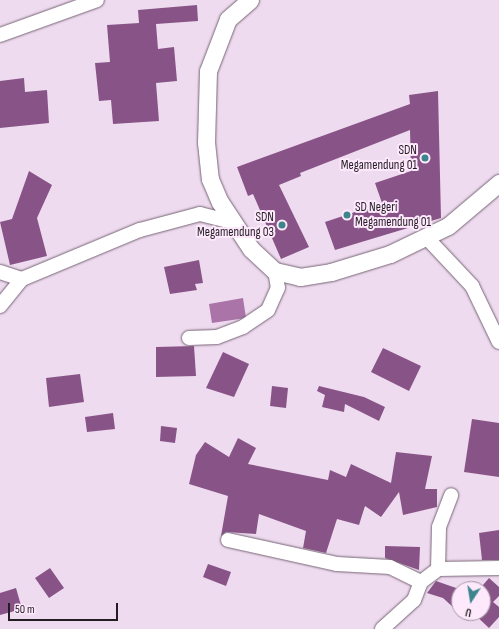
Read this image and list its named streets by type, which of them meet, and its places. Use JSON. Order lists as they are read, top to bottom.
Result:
{
  "places": ["SDN Megamendung 01", "SD Negeri Megamendung 01", "SDN Megamendung 03"],
  "scale_bar": "50 m",
  "north": "bottom"
}
